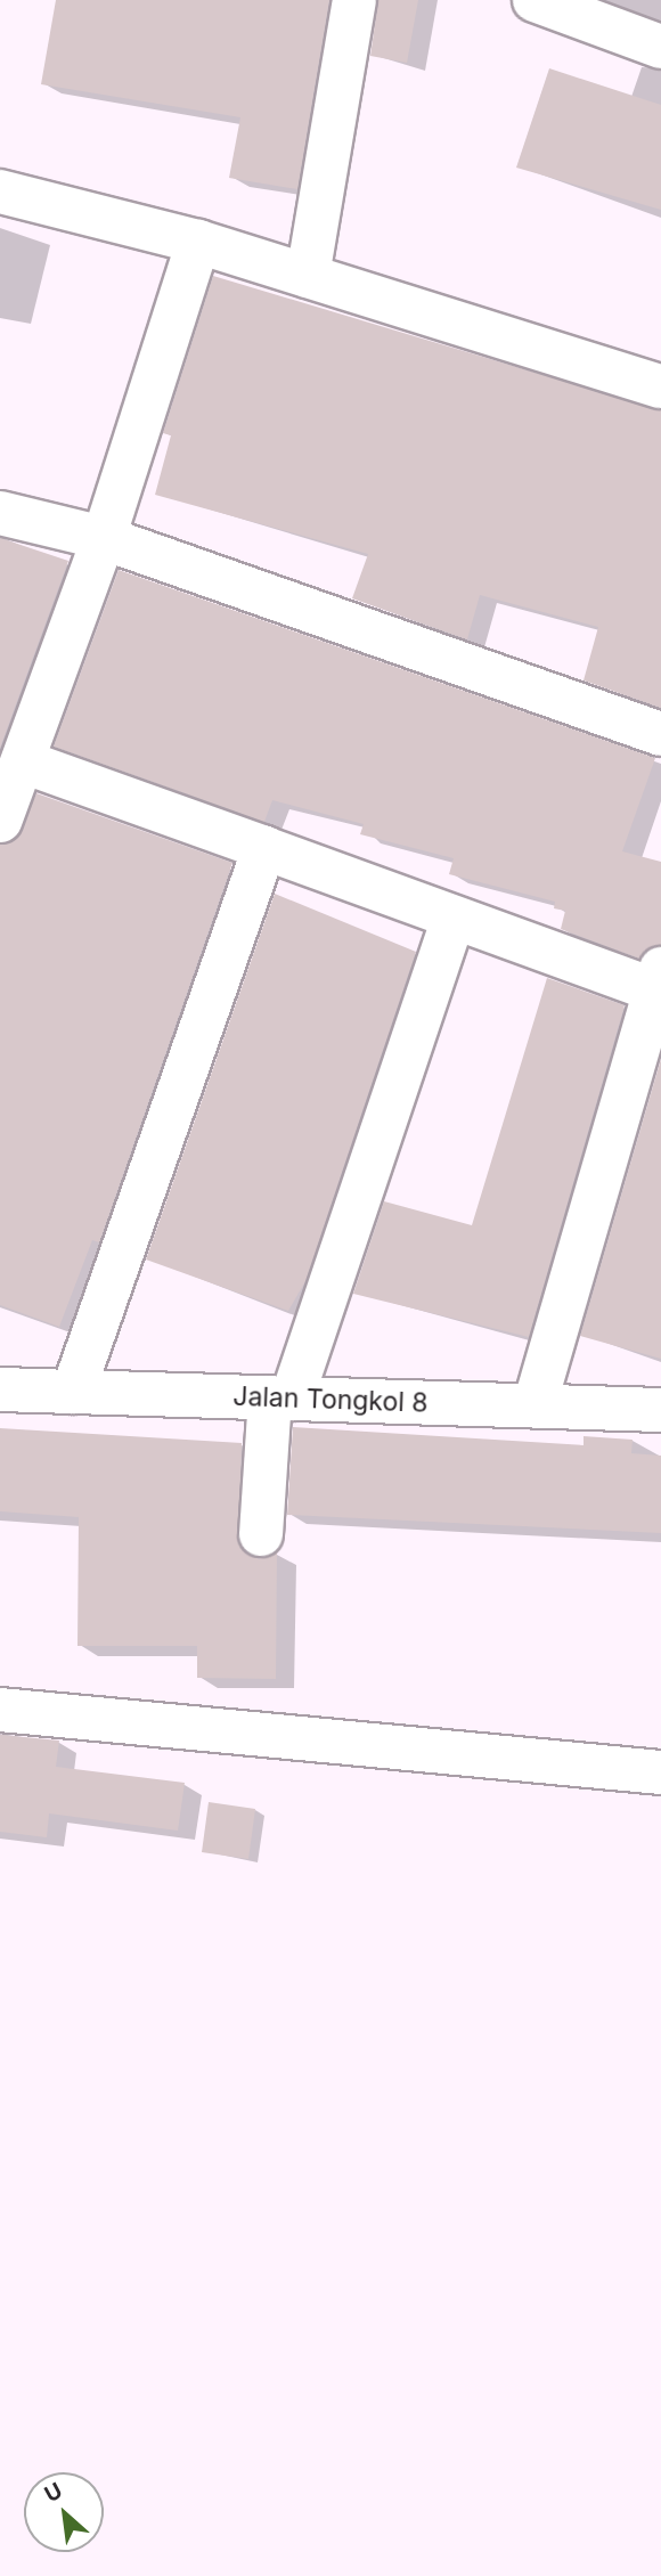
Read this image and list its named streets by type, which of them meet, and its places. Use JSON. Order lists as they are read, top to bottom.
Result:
{
  "streets": {
    "street": ["Jalan Tongkol 8"]
  },
  "north": "top left"
}
